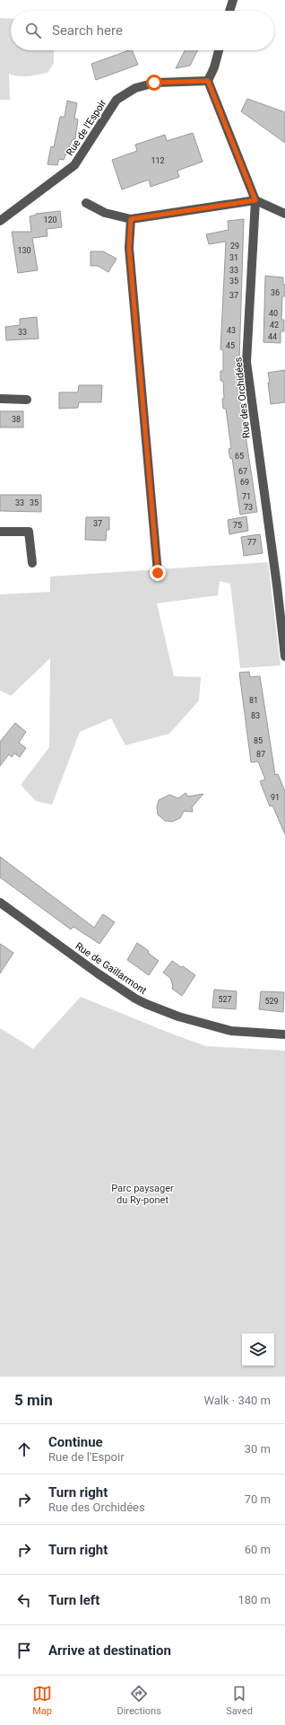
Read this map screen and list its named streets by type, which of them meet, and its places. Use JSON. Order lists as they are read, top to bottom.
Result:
{
  "streets": {
    "street": ["Rue de l'Espoir", "Rue des Orchidées", "Rue de Gaillarmont"]
  },
  "crossings": [
    ["Rue de l'Espoir", "Rue des Orchidées"]
  ],
  "parks": ["Parc paysager du Ry-ponet"],
  "house_numbers": [
    "112",
    "120",
    "29",
    "130",
    "31",
    "33",
    "35",
    "36",
    "37",
    "40",
    "42",
    "43",
    "33",
    "44",
    "45",
    "38",
    "65",
    "67",
    "69",
    "71",
    "33",
    "35",
    "73",
    "37",
    "75",
    "77",
    "81",
    "83",
    "85",
    "87",
    "91",
    "527",
    "529"
  ],
  "page": {
    "search": "Search here",
    "heading": ["5 min", "Walk · 340 m"],
    "list": [
      ["Continue", "Rue de l'Espoir", "30 m"],
      ["Turn right", "Rue des Orchidées", "70 m"],
      ["Turn right", "60 m"],
      ["Turn left", "180 m"],
      "Arrive at destination"
    ],
    "nav": ["Map", "Directions", "Saved"]
  }
}
